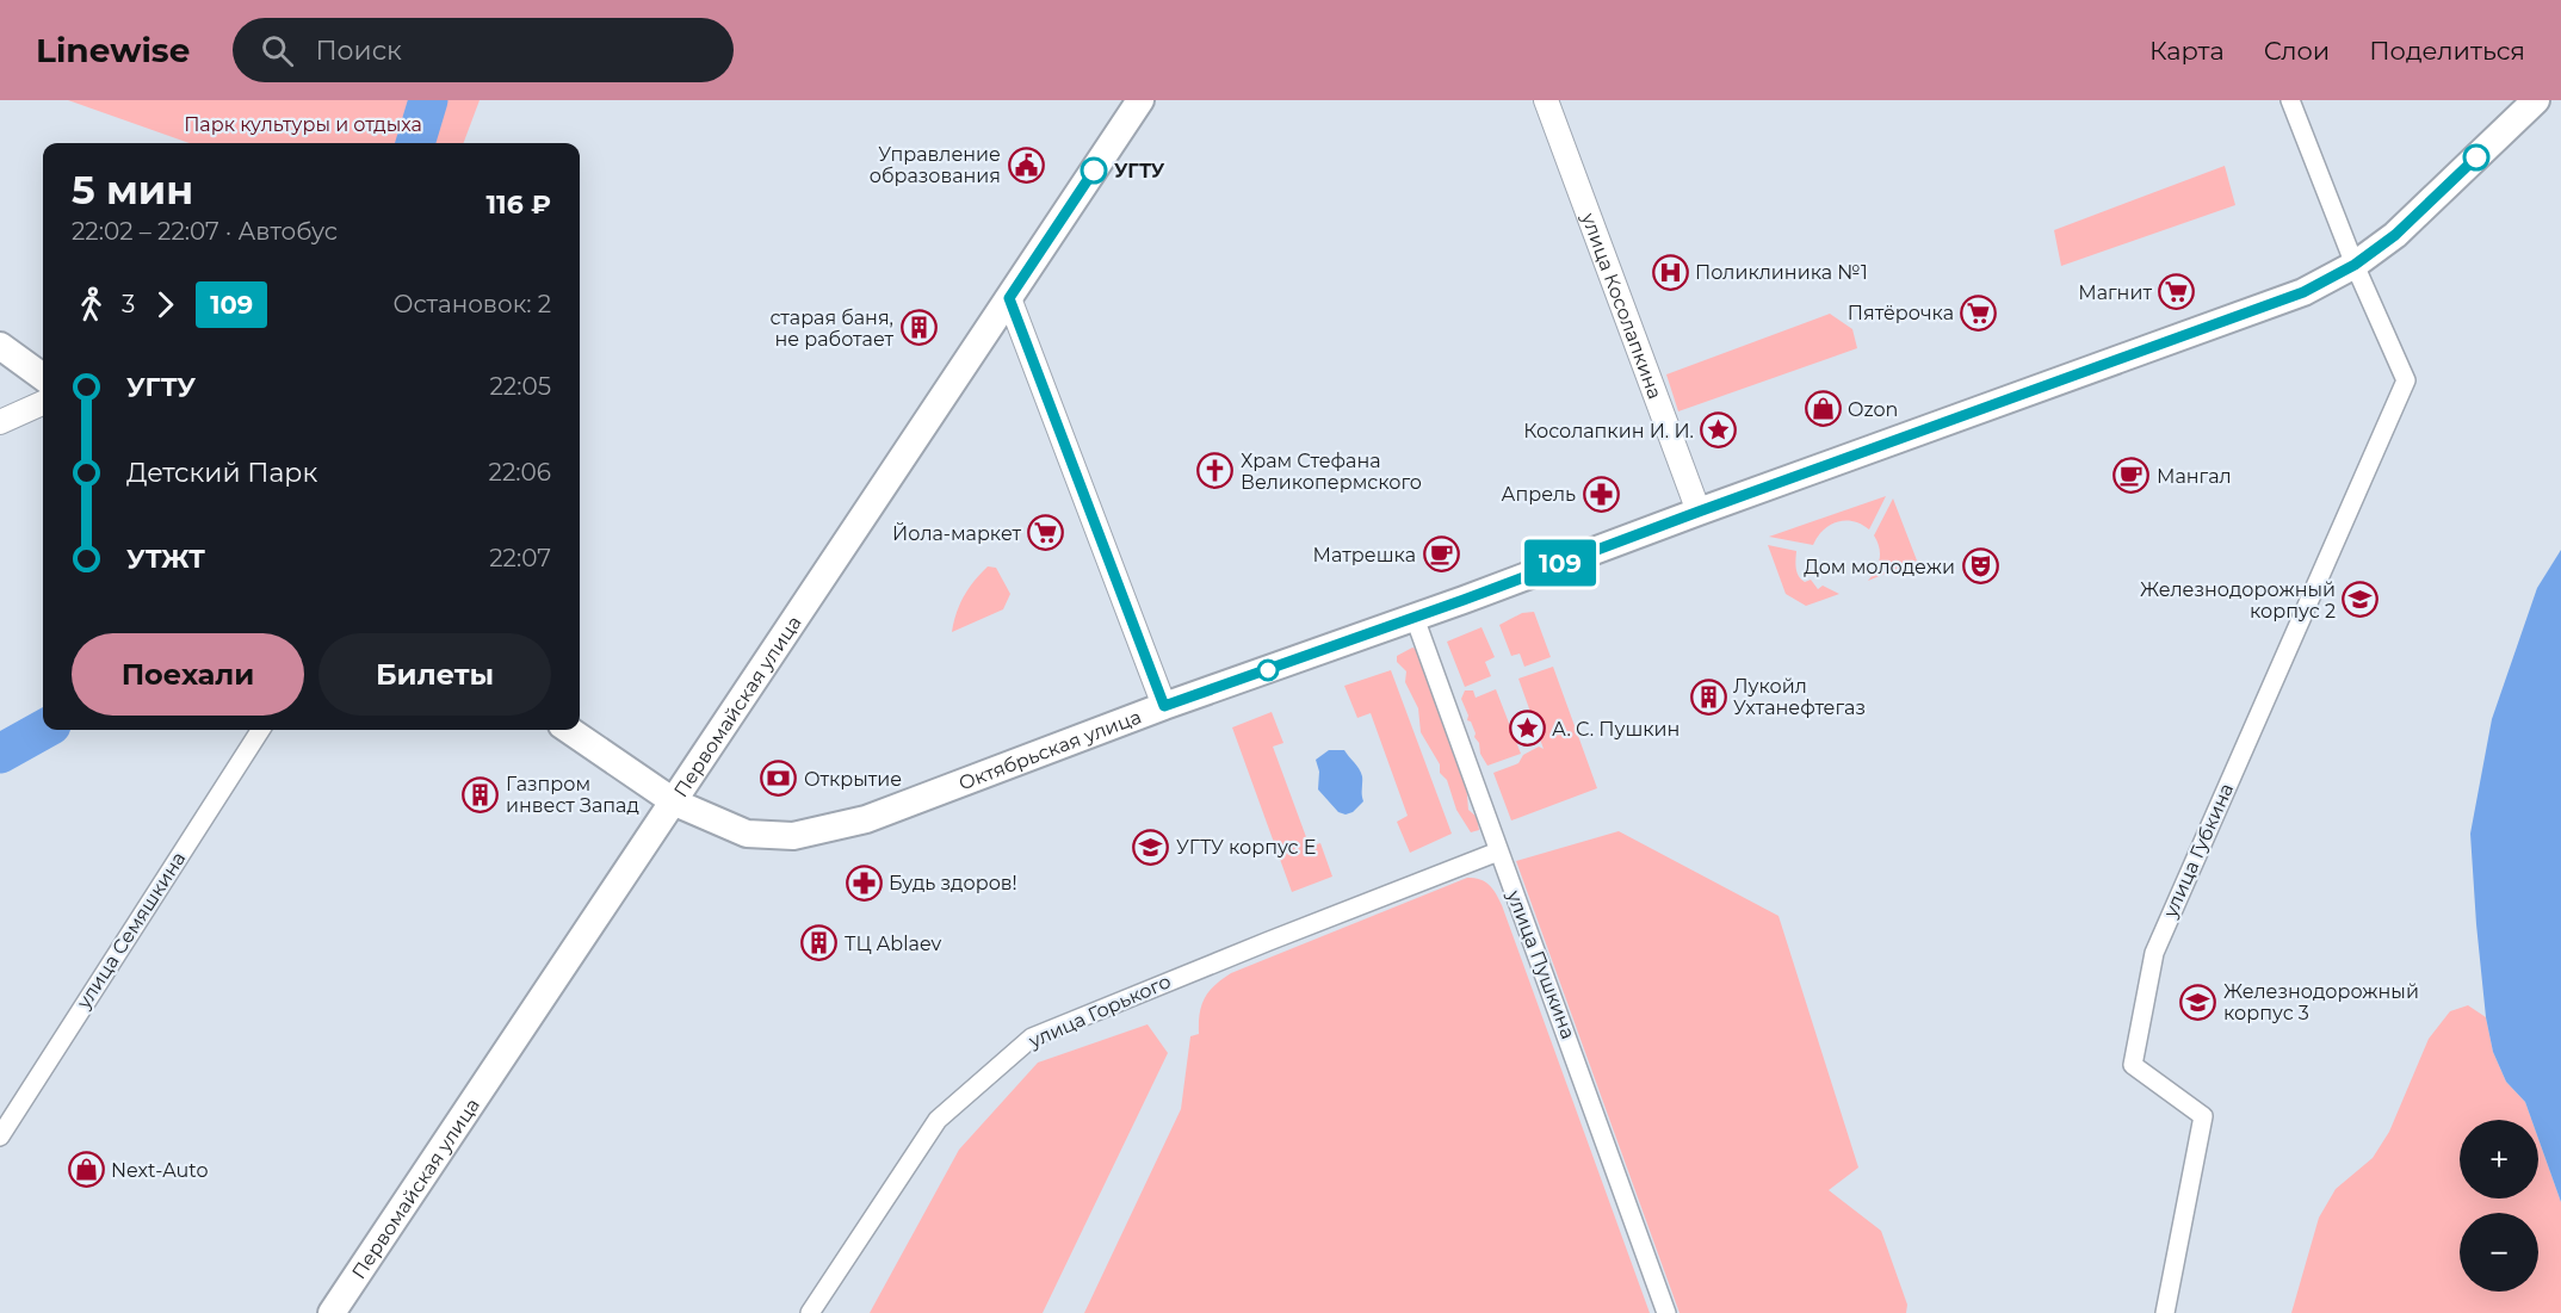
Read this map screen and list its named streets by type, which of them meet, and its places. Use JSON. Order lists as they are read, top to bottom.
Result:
{
  "streets": {
    "main road": ["Первомайская улица", "Октябрьская улица"],
    "street": [
      "улица Косолапкина",
      "улица Губкина",
      "улица Семяшкина",
      "улица Пушкина",
      "улица Горького"
    ]
  },
  "crossings": [
    ["улица Косолапкина", "Октябрьская улица"],
    ["Первомайская улица", "Октябрьская улица"],
    ["Октябрьская улица", "улица Губкина"],
    ["Октябрьская улица", "улица Пушкина"],
    ["улица Пушкина", "улица Горького"]
  ],
  "parks": ["Парк культуры и отдыха"],
  "places": {
    "public building": ["Управление образования"],
    "other": ["УГТУ"],
    "hospital": ["Поликлиника №1"],
    "supermarket": ["Магнит", "Пятёрочка", "Йола-маркет"],
    "building": [
      "старая баня, не работает",
      "Лукойл Ухтанефтегаз",
      "Газпром инвест Запад",
      "ТЦ Ablaev"
    ],
    "shop": ["Ozon", "Next-Auto"],
    "place": ["Косолапкин И. И.", "А. С. Пушкин"],
    "church": ["Храм Стефана Великопермского"],
    "cafe": ["Мангал", "Матрешка"],
    "pharmacy": ["Апрель", "Будь здоров!"],
    "theatre": ["Дом молодежи"],
    "school or university": ["Железнодорожный корпус 2", "УГТУ корпус Е", "Железнодорожный корпус 3"],
    "bank": ["Открытие"]
  },
  "lines": ["bus line 109"],
  "page": {
    "header": "Linewise",
    "search": "Поиск",
    "nav": ["Карта", "Слои", "Поделиться"],
    "on_map": "109",
    "heading": ["5 мин", "22:02 – 22:07 · Автобус", "116 ₽"],
    "legs": ["3", "109", "Остановок: 2"],
    "list": [
      {
        "name": "УГТУ",
        "value": "22:05"
      },
      {
        "name": "Детский Парк",
        "value": "22:06"
      },
      {
        "name": "УТЖТ",
        "value": "22:07"
      }
    ],
    "buttons": ["Поехали", "Билеты"],
    "map_buttons": ["+", "−"]
  }
}
